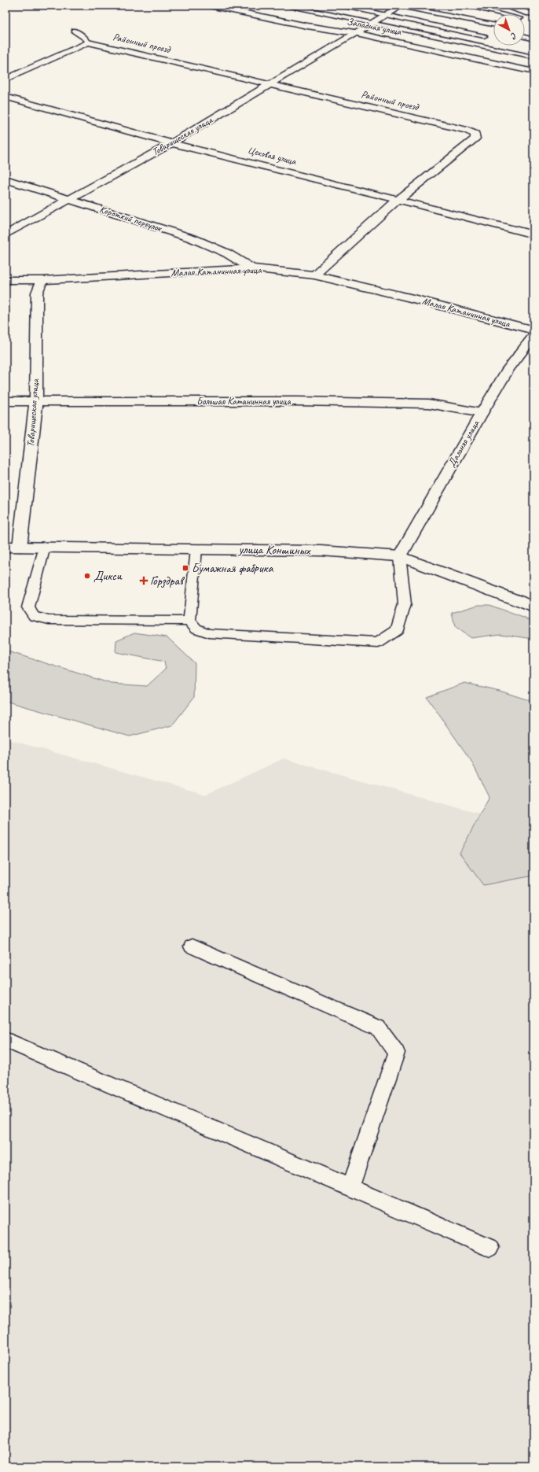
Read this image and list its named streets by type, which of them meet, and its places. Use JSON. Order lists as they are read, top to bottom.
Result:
{
  "streets": {
    "street": [
      "Западная улица",
      "Районный проезд",
      "Товарищеская улица",
      "Цеховая улица",
      "Короткий переулок",
      "Малая Катанинная улица",
      "Большая Катанинная улица",
      "Дальняя улица",
      "улица Коншиных"
    ]
  },
  "crossings": [
    ["Западная улица", "Товарищеская улица"],
    ["Районный проезд", "Товарищеская улица"],
    ["Районный проезд", "Цеховая улица"],
    ["Районный проезд", "Малая Катанинная улица"],
    ["Товарищеская улица", "Цеховая улица"],
    ["Товарищеская улица", "Короткий переулок"],
    ["Товарищеская улица", "Малая Катанинная улица"],
    ["Товарищеская улица", "Большая Катанинная улица"],
    ["Товарищеская улица", "улица Коншиных"],
    ["Короткий переулок", "Малая Катанинная улица"],
    ["Большая Катанинная улица", "Дальняя улица"],
    ["Дальняя улица", "улица Коншиных"]
  ],
  "places": {
    "transit": ["Бумажная фабрика"],
    "other": ["Дикси"],
    "health": ["Горздрав"]
  },
  "north": "bottom right"
}
